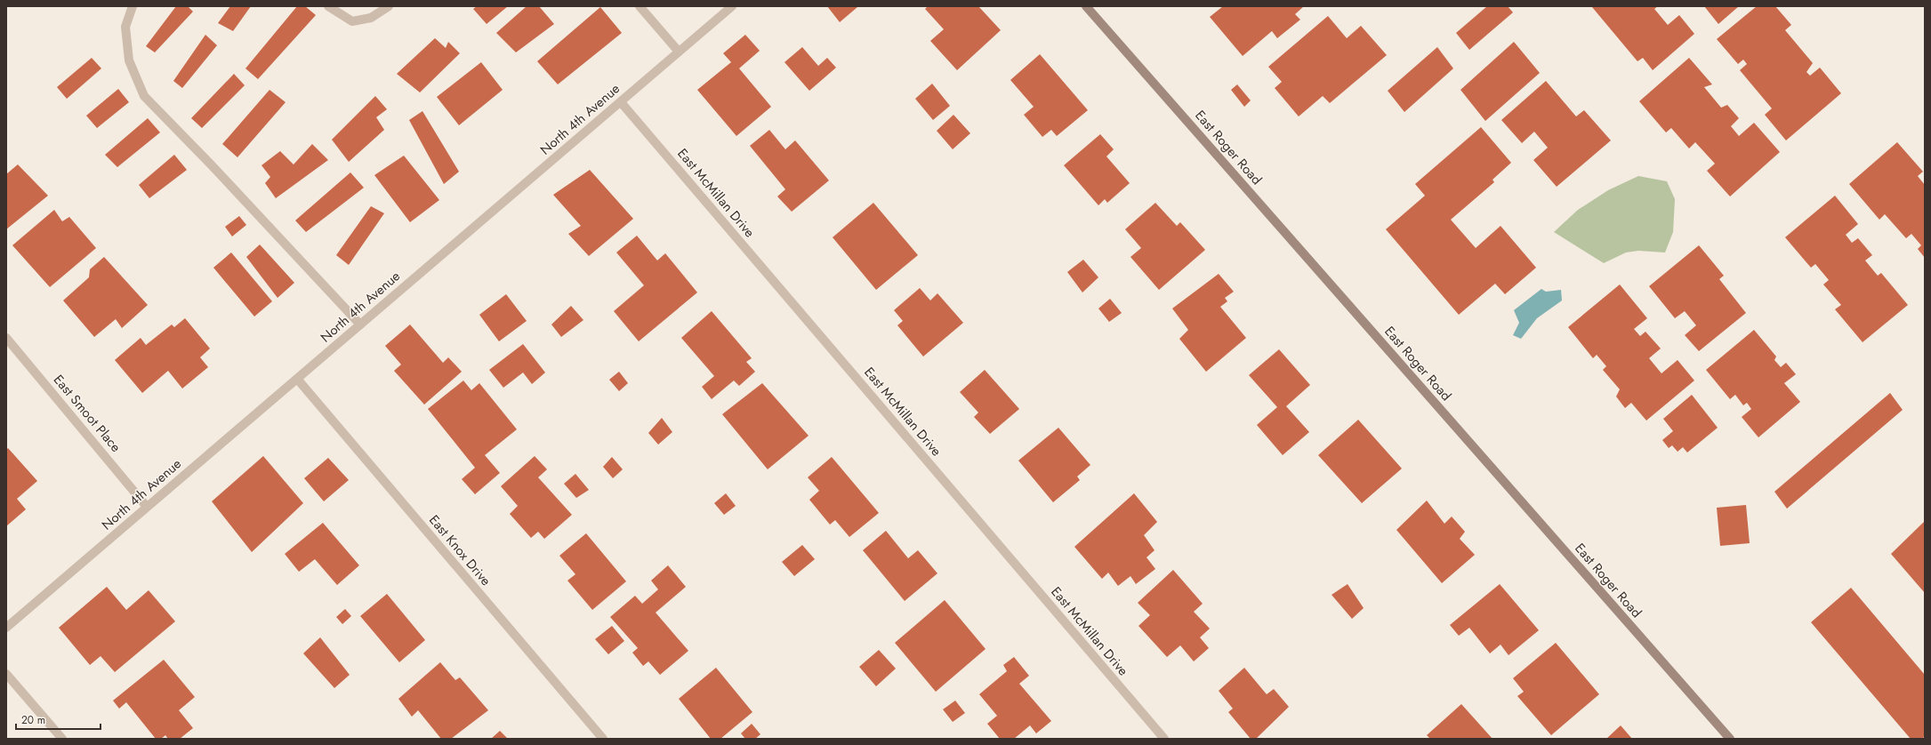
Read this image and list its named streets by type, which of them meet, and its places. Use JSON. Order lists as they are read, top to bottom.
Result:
{
  "streets": {
    "street": [
      "North 4th Avenue",
      "East Roger Road",
      "East McMillan Drive",
      "East Smoot Place",
      "East Knox Drive"
    ]
  },
  "crossings": [
    ["North 4th Avenue", "East McMillan Drive"],
    ["North 4th Avenue", "East Smoot Place"],
    ["North 4th Avenue", "East Knox Drive"]
  ],
  "scale_bar": "20 m"
}
